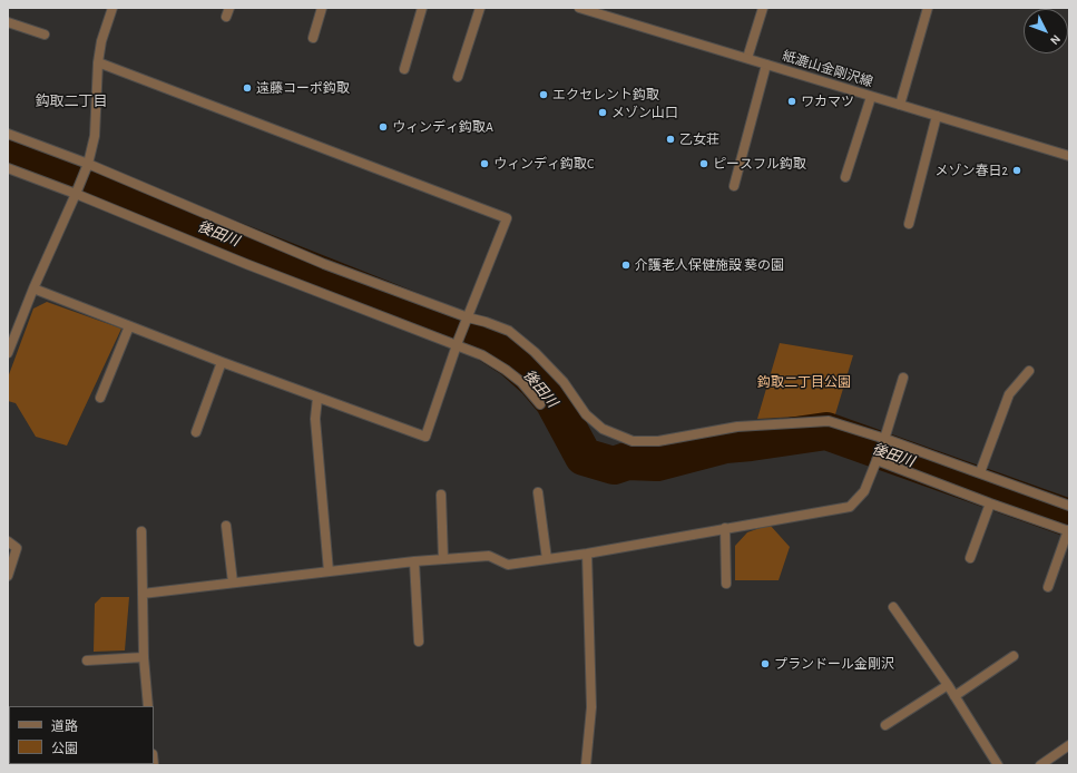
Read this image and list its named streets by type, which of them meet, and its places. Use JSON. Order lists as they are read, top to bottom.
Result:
{
  "streets": {
    "street": ["紙漉山金剛沢線"]
  },
  "districts": ["鈎取二丁目"],
  "water": ["後田川"],
  "parks": ["鈎取二丁目公園"],
  "places": [
    "遠藤コーポ鈎取",
    "エクセレント鈎取",
    "ワカマツ",
    "メゾン山口",
    "ウィンディ鈎取A",
    "乙女荘",
    "ウィンディ鈎取C",
    "ピースフル鈎取",
    "メゾン春日2",
    "介護老人保健施設 葵の園",
    "プランドール金剛沢"
  ],
  "legend": ["道路", "公園"],
  "north": "bottom right"
}
